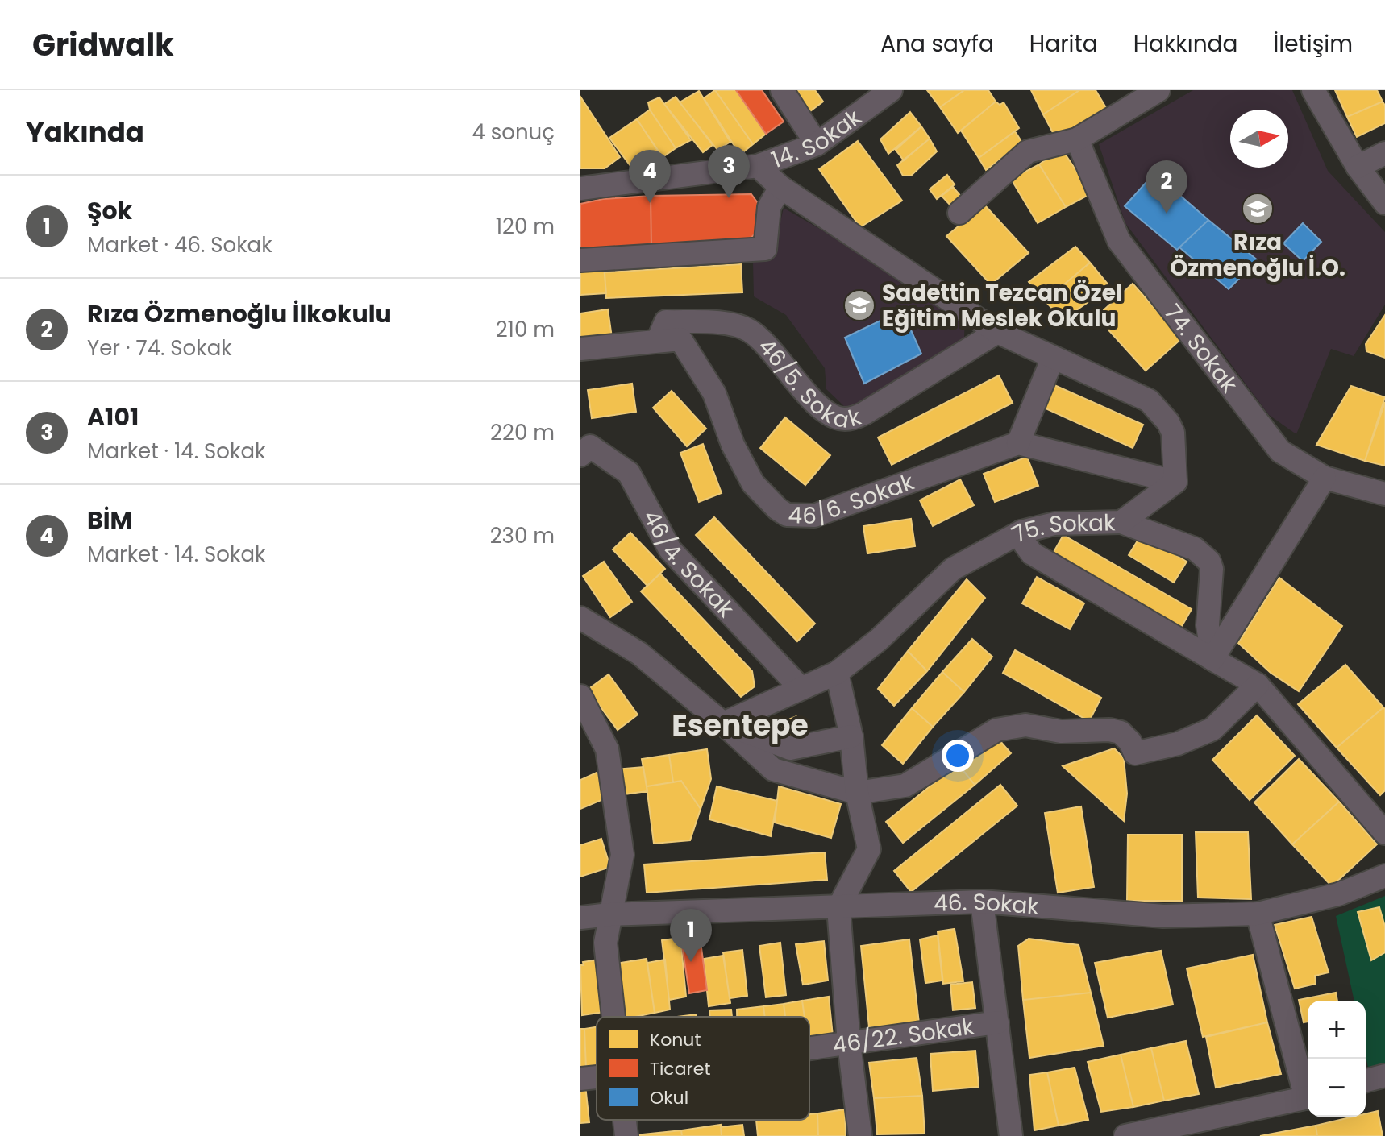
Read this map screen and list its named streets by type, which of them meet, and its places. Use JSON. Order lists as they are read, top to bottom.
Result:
{
  "streets": {
    "street": [
      "14. Sokak",
      "74. Sokak",
      "46/5. Sokak",
      "46/6. Sokak",
      "75. Sokak",
      "46/4. Sokak",
      "46. Sokak",
      "46/22. Sokak"
    ]
  },
  "crossings": [
    ["46/5. Sokak", "46/6. Sokak"],
    ["75. Sokak", "46/4. Sokak"]
  ],
  "districts": ["Esentepe"],
  "places": {
    "school or university": ["Rıza Özmenoğlu İ.O.", "Sadettin Tezcan Özel Eğitim Meslek Okulu"]
  },
  "legend": ["Konut", "Ticaret", "Okul"],
  "north": "right",
  "page": {
    "header": "Gridwalk",
    "nav": [
      "Ana sayfa",
      "Harita",
      "Hakkında",
      "İletişim"
    ],
    "heading": ["Yakında", "4 sonuç"],
    "pins": [
      "3",
      "4",
      "2",
      "1"
    ],
    "list": [
      {
        "mark": "1",
        "name": "Şok",
        "note": "Market · 46. Sokak",
        "value": "120 m"
      },
      {
        "mark": "2",
        "name": "Rıza Özmenoğlu İlkokulu",
        "note": "Yer · 74. Sokak",
        "value": "210 m"
      },
      {
        "mark": "3",
        "name": "A101",
        "note": "Market · 14. Sokak",
        "value": "220 m"
      },
      {
        "mark": "4",
        "name": "BİM",
        "note": "Market · 14. Sokak",
        "value": "230 m"
      }
    ],
    "map_buttons": ["+", "−"]
  }
}
